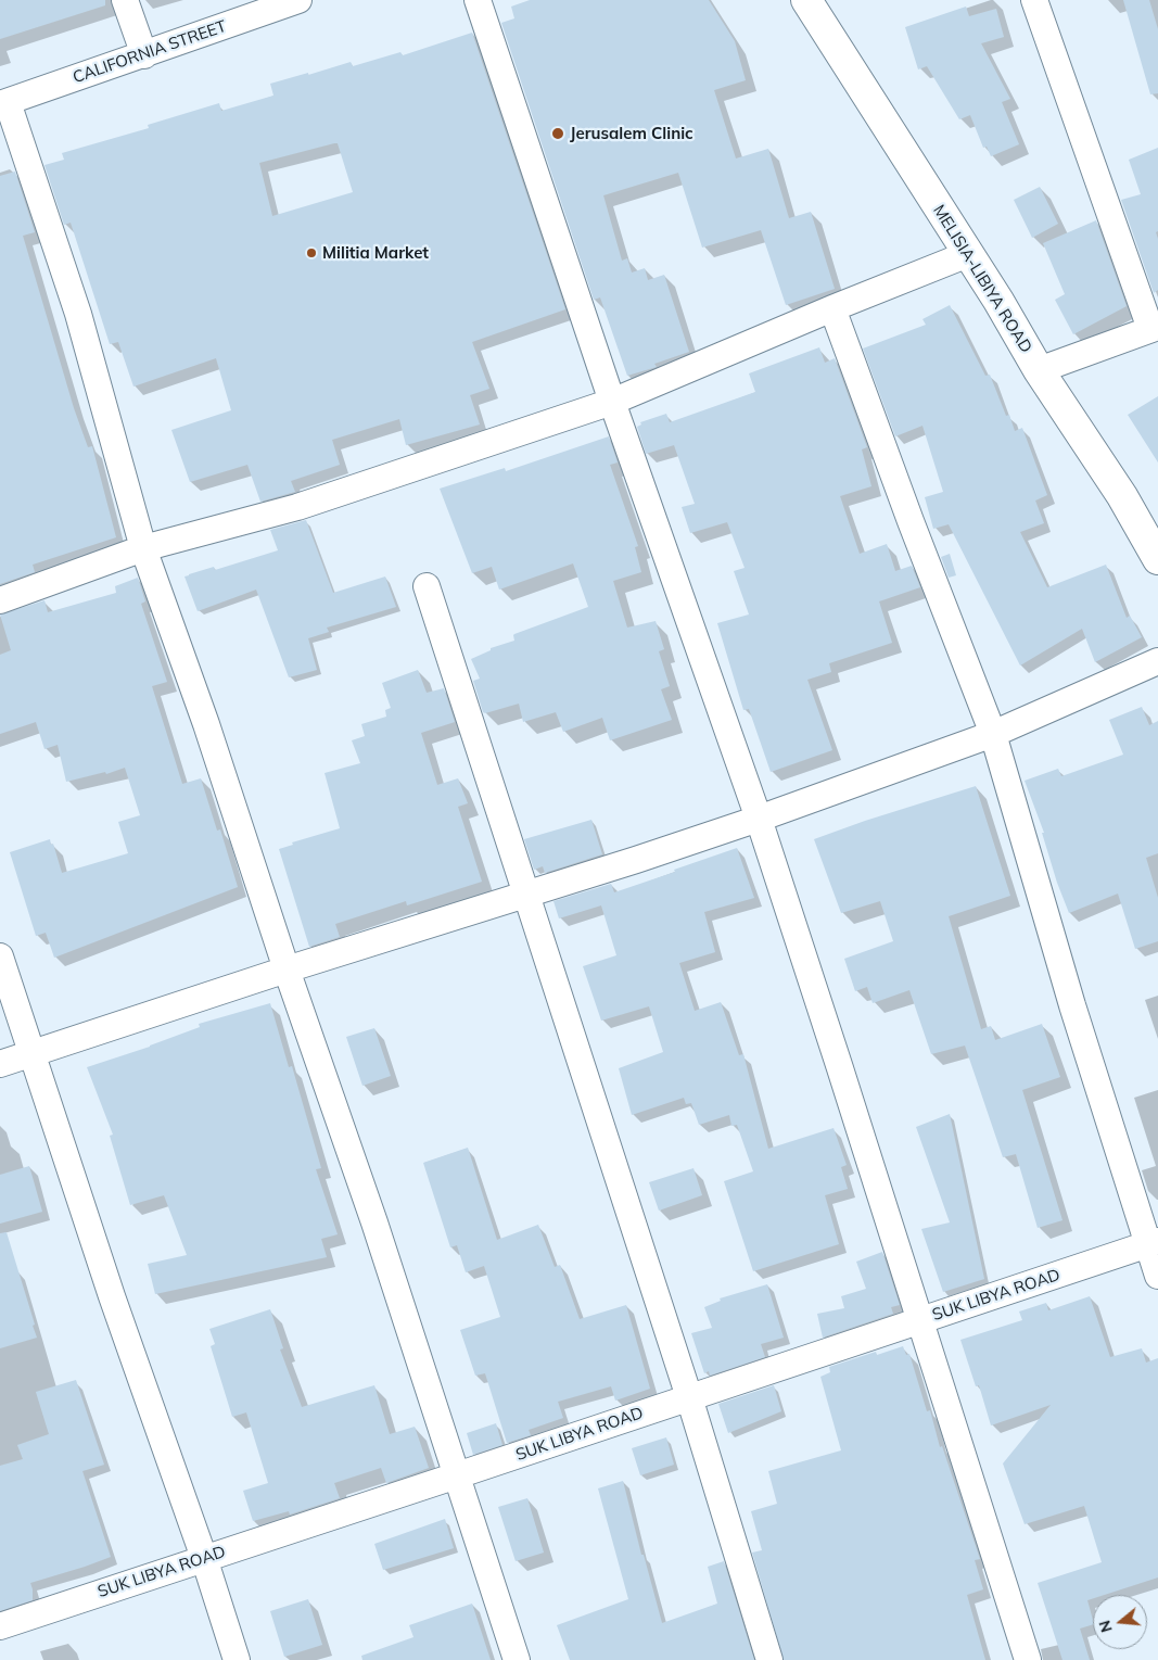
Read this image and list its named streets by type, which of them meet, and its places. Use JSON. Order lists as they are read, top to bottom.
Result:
{
  "streets": {
    "main road": ["MELISIA-LIBIYA ROAD"],
    "street": ["CALIFORNIA STREET", "SUK LIBYA ROAD"]
  },
  "places": ["Jerusalem Clinic", "Militia Market"],
  "north": "left"
}
